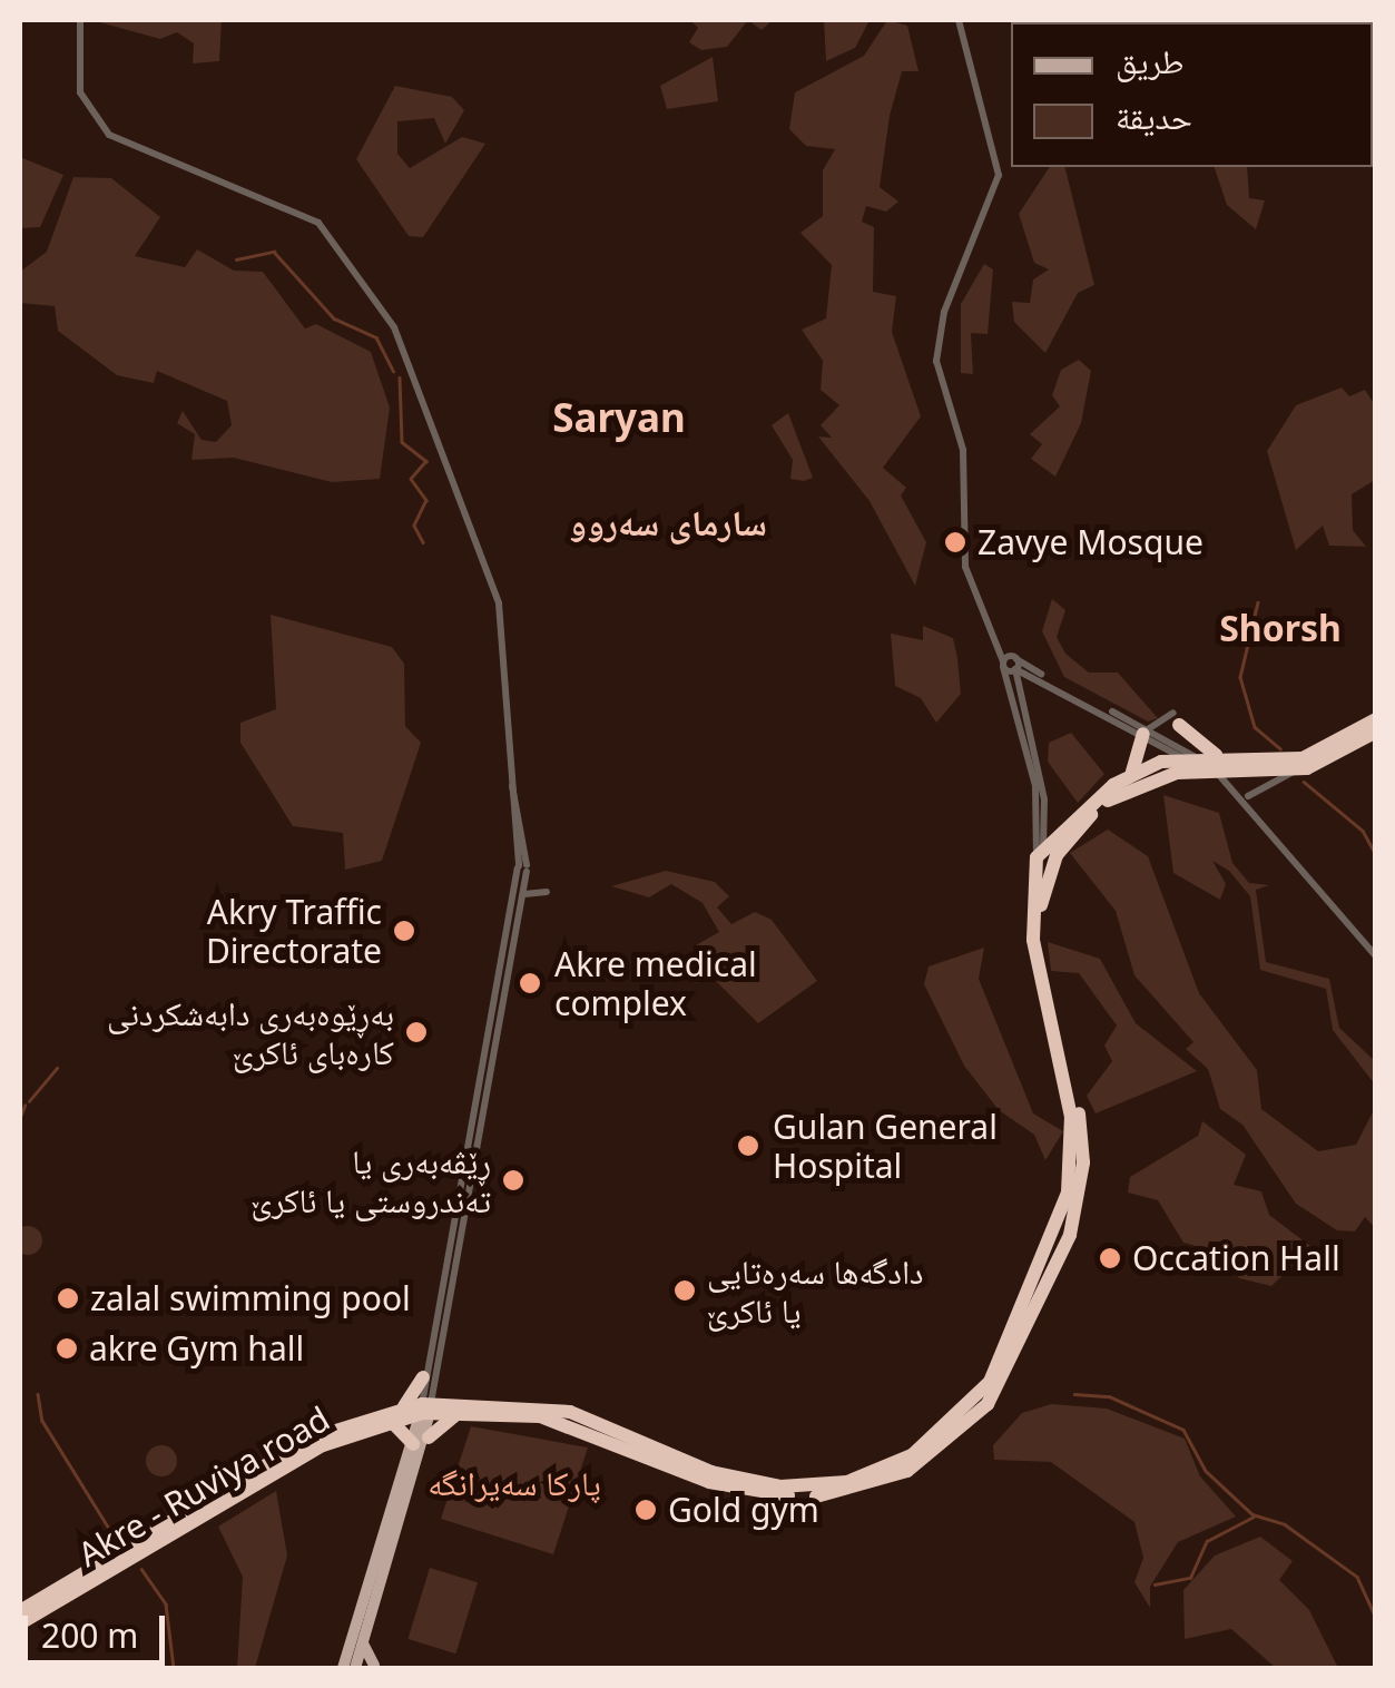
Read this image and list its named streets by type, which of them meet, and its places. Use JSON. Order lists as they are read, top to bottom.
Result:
{
  "streets": {
    "highway": ["Akre - Ruviya road"]
  },
  "districts": ["Saryan", "سارمای سەروو", "Shorsh"],
  "parks": ["پارکا سەیرانگه"],
  "places": [
    "Zavye Mosque",
    "Akry Traffic Directorate",
    "Akre medical complex",
    "بەڕێوەبەری دابەشکردنی کارەبای ئاکرێ",
    "Gulan General Hospital",
    "ڕێڤەبەری یا تەندروستی یا ئاکرێ",
    "Occation Hall",
    "دادگەها سەرەتایی یا ئاکرێ",
    "zalal swimming pool",
    "akre Gym hall",
    "Gold gym"
  ],
  "legend": ["طريق", "حديقة"],
  "scale_bar": "200 m"
}
